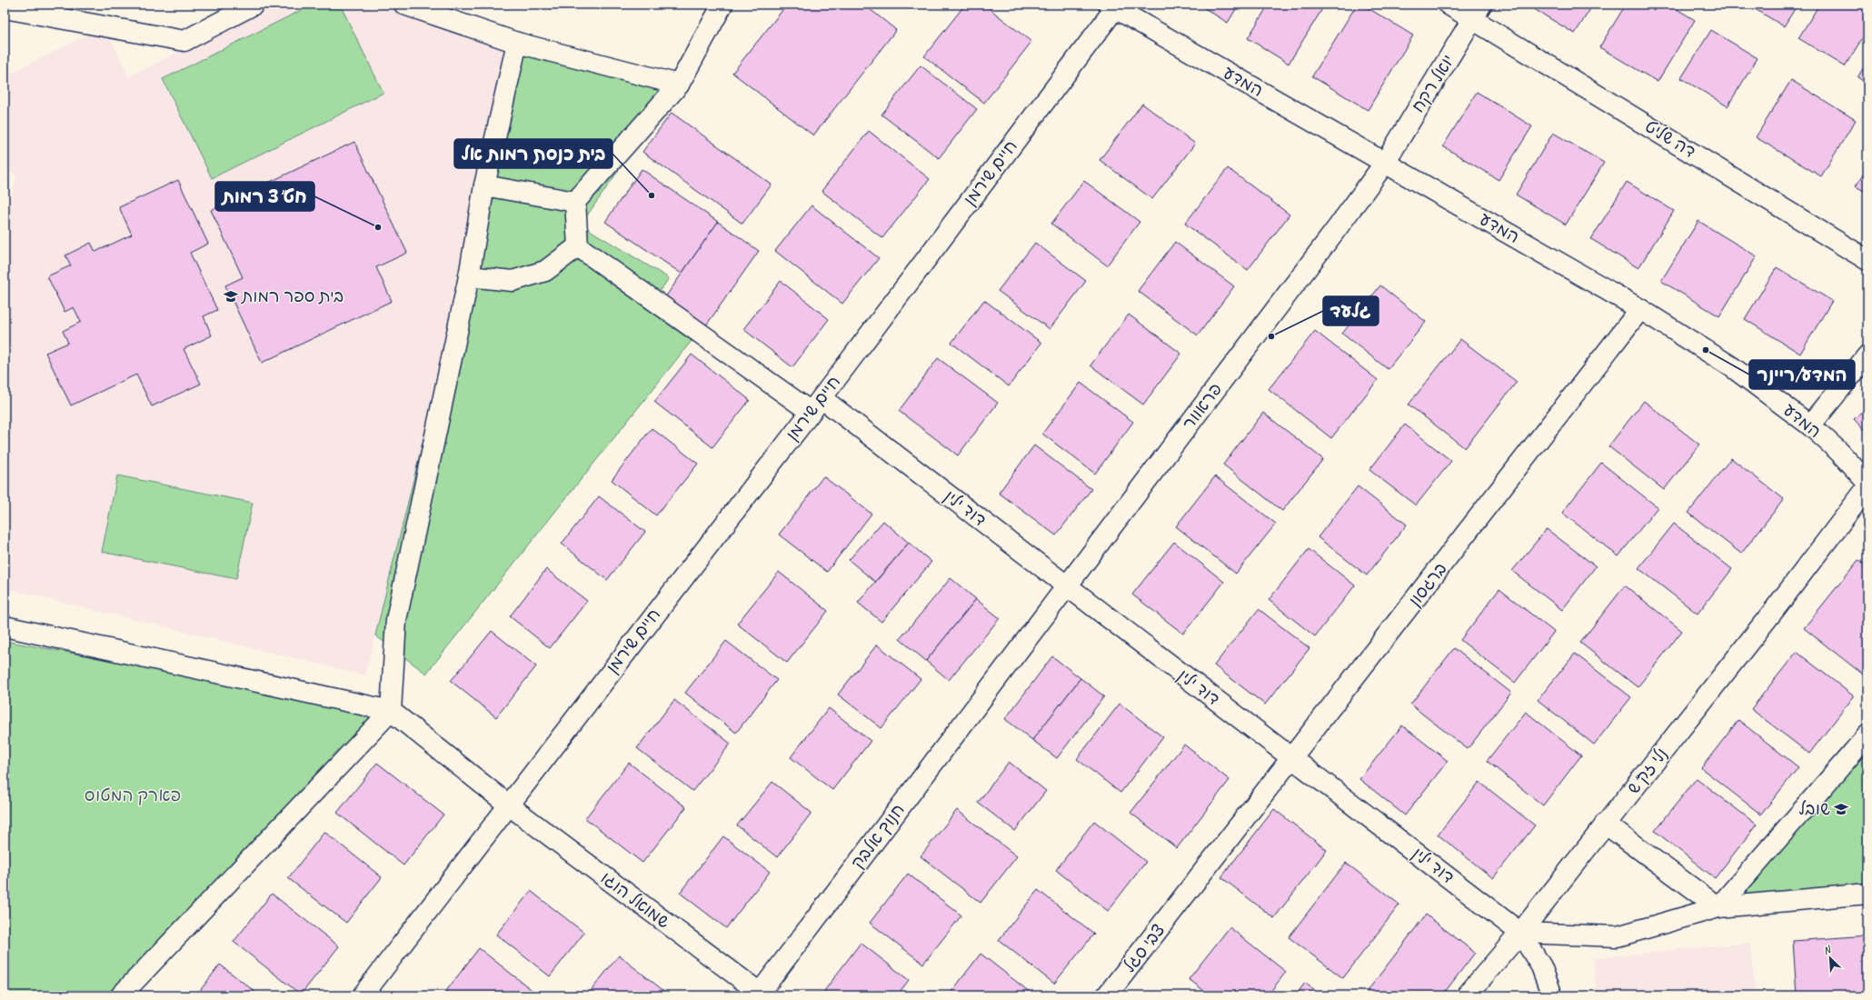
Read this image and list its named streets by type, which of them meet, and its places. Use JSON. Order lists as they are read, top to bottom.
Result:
{
  "streets": {
    "street": [
      "המדע",
      "יואל רקח",
      "דה שליט",
      "חיים שירמן",
      "פראוור",
      "דוד ילין",
      "ברגסון",
      "נלי זק\"ש",
      "חנוך אלבק",
      "שמואל הוגו",
      "צבי סגל"
    ]
  },
  "crossings": [
    ["המדע", "יואל רקח"],
    ["המדע", "חיים שירמן"],
    ["המדע", "ברגסון"],
    ["יואל רקח", "דה שליט"],
    ["יואל רקח", "פראוור"],
    ["חיים שירמן", "דוד ילין"],
    ["חיים שירמן", "שמואל הוגו"],
    ["פראוור", "דוד ילין"],
    ["פראוור", "חנוך אלבק"],
    ["דוד ילין", "ברגסון"],
    ["דוד ילין", "נלי זק\"ש"],
    ["ברגסון", "צבי סגל"],
    ["חנוך אלבק", "שמואל הוגו"]
  ],
  "parks": ["פארק המטוס"],
  "places": {
    "other": [
      "בית כנסת רמות אל",
      "חט''צ רמות",
      "גלעד",
      "המדע/ריינר"
    ],
    "school or university": ["בית ספר רמות", "שובל"]
  },
  "north": "top left"
}
